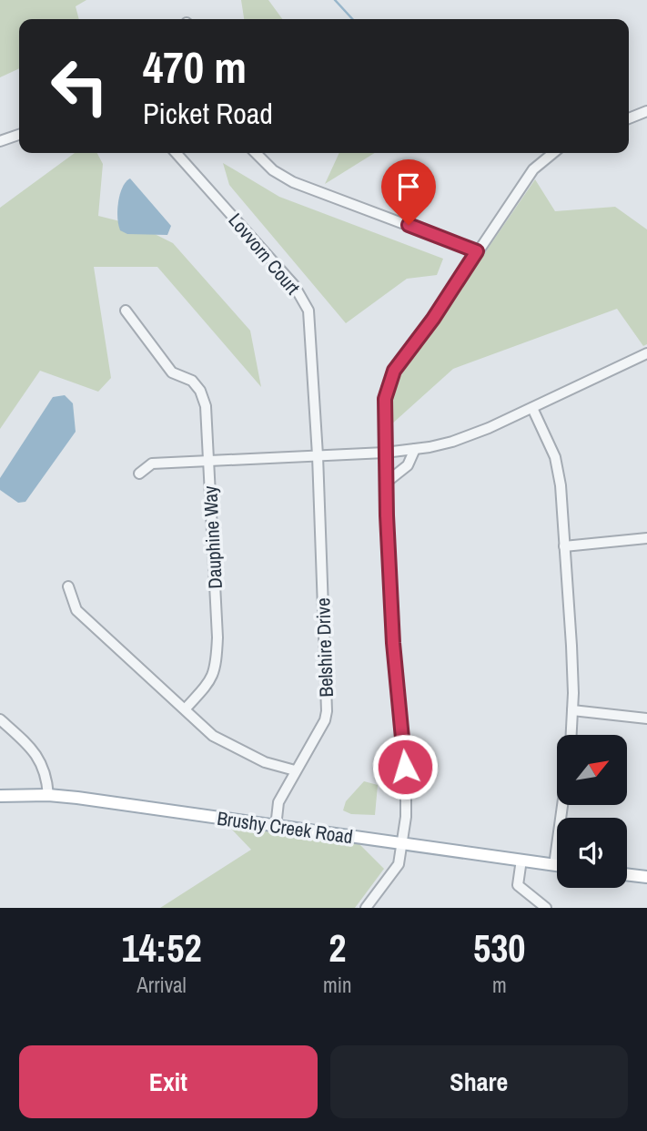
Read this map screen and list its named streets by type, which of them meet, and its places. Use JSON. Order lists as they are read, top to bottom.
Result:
{
  "streets": {
    "main road": ["Brushy Creek Road"],
    "street": ["Lovvorn Court", "Dauphine Way", "Belshire Drive"]
  },
  "crossings": [
    ["Lovvorn Court", "Belshire Drive"],
    ["Belshire Drive", "Brushy Creek Road"]
  ],
  "north": "top right",
  "page": {
    "turn": ["470 m", "Picket Road"],
    "eta": [
      "14:52",
      "Arrival",
      "2",
      "min",
      "530",
      "m"
    ],
    "buttons": ["Exit", "Share"]
  }
}
